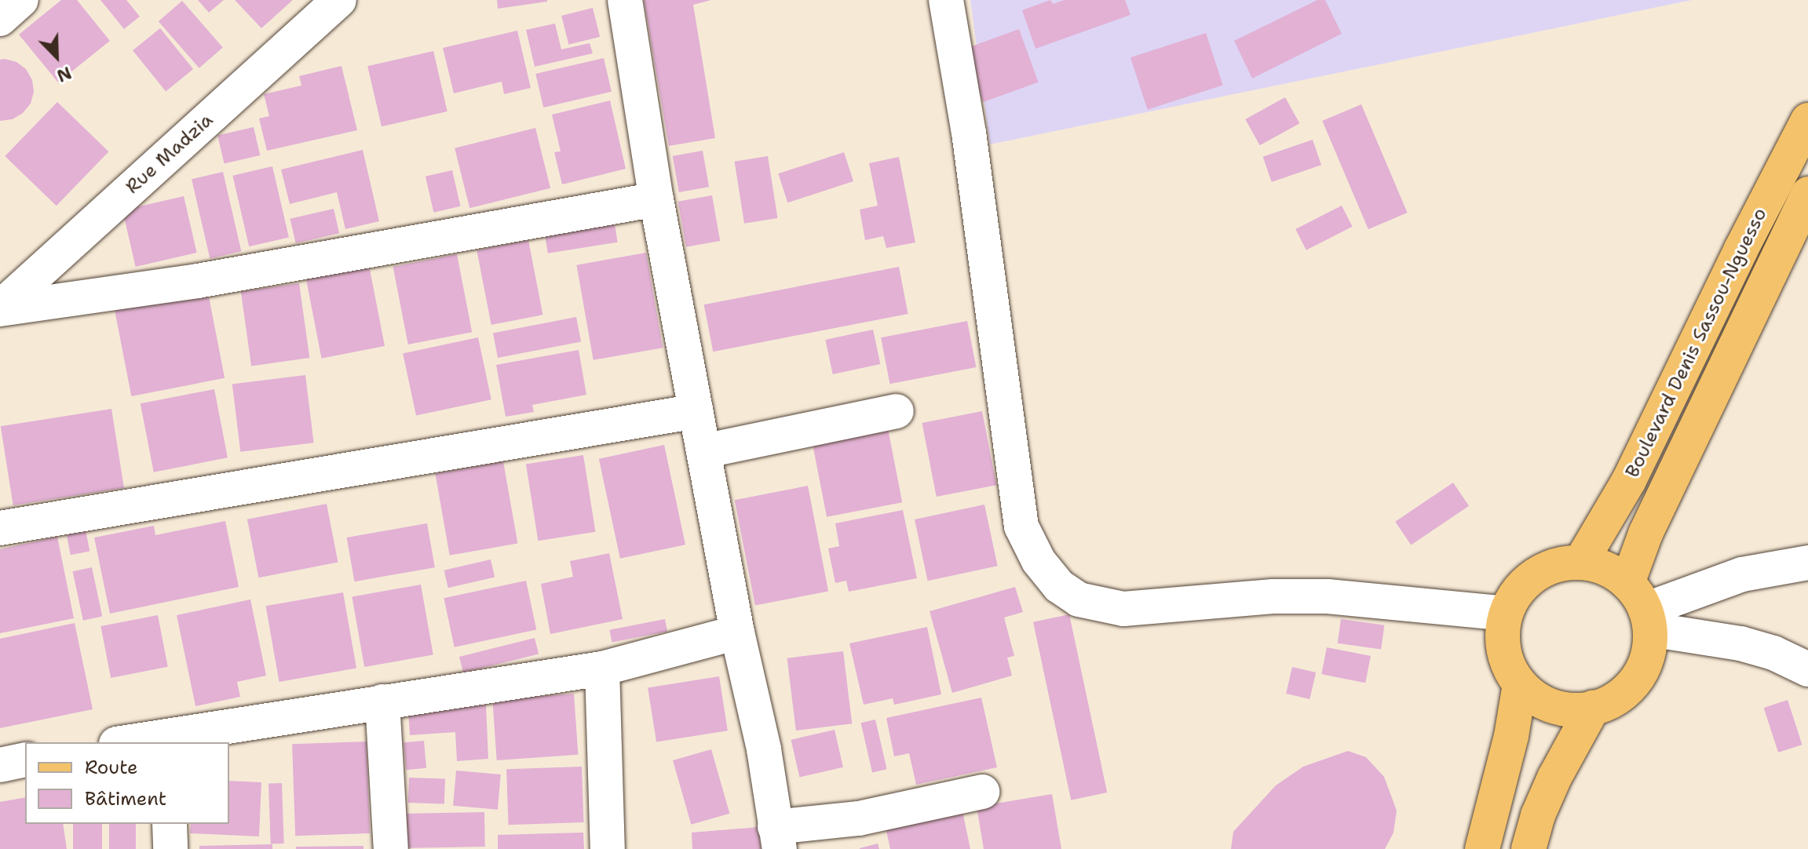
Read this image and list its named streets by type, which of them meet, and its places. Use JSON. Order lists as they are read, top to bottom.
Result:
{
  "streets": {
    "main road": ["Boulevard Denis Sassou-Nguesso"],
    "street": ["Rue Madzia"]
  },
  "legend": ["Route", "Bâtiment"],
  "north": "bottom right"
}
